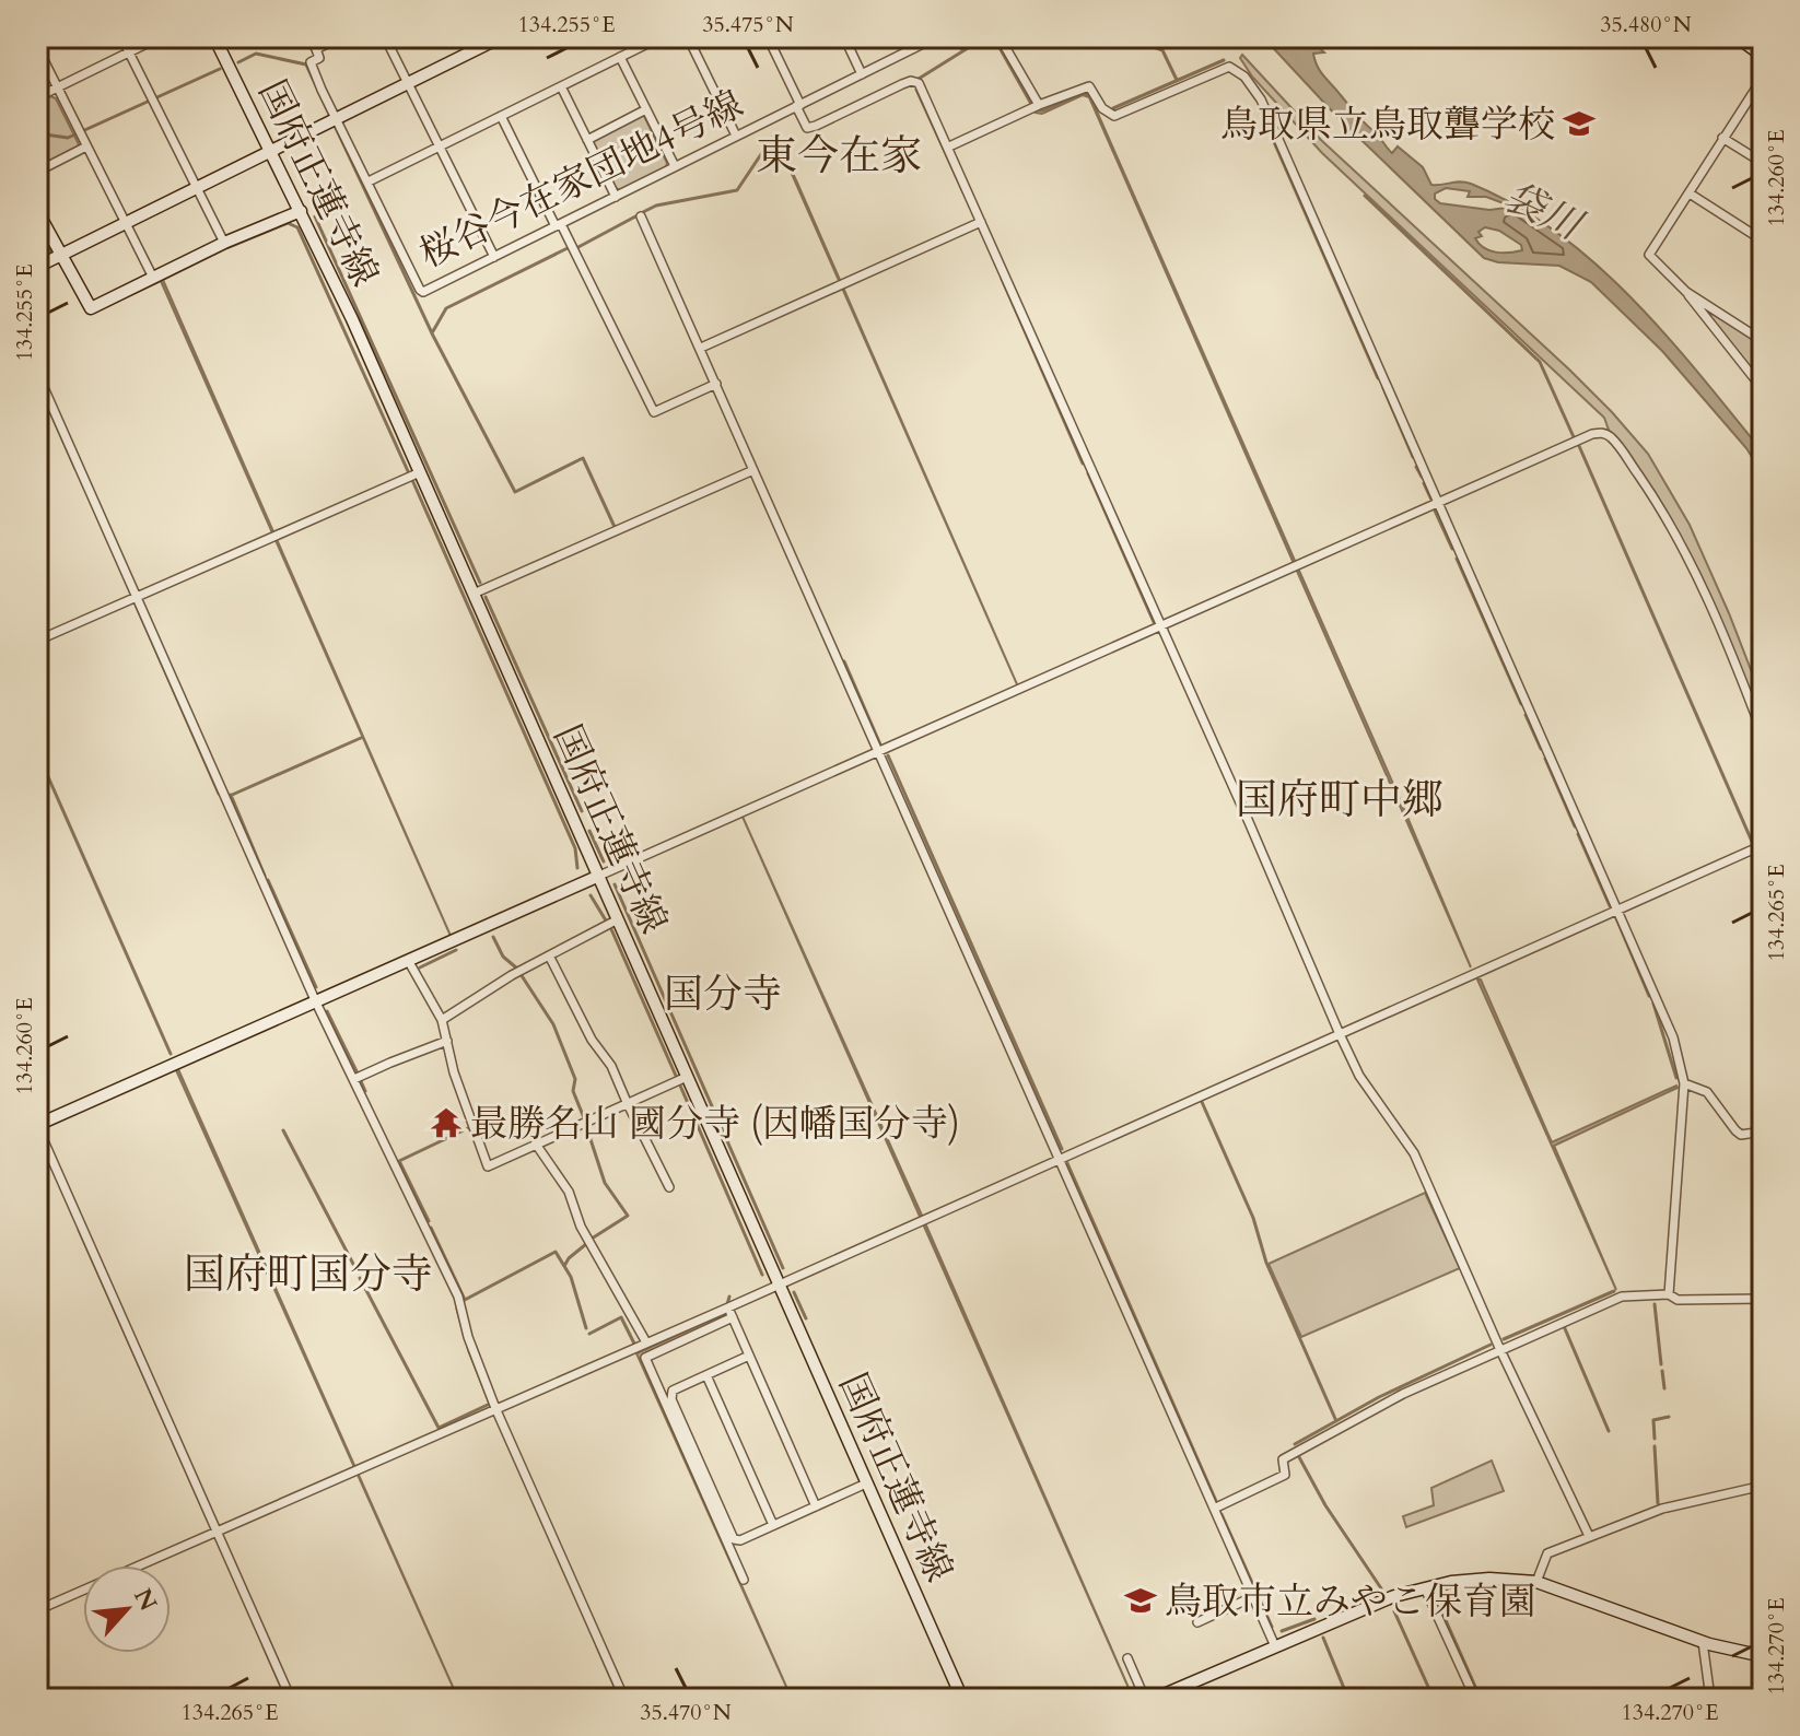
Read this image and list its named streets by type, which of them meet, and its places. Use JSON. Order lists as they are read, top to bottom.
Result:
{
  "streets": {
    "main road": ["国府正蓮寺線"],
    "street": ["桜谷今在家団地4号線"]
  },
  "districts": [
    "東今在家",
    "国府町中郷",
    "国分寺",
    "国府町国分寺"
  ],
  "water": ["袋川"],
  "places": {
    "school or university": ["鳥取県立鳥取聾学校", "鳥取市立みやこ保育園"],
    "temple": ["最勝名山 國分寺 (因幡国分寺)"]
  },
  "north": "top right",
  "coordinates": [
    "134.255°E",
    "35.475°N",
    "35.480°N",
    "134.260°E",
    "134.265°E",
    "134.270°E",
    "35.470°N"
  ]
}
